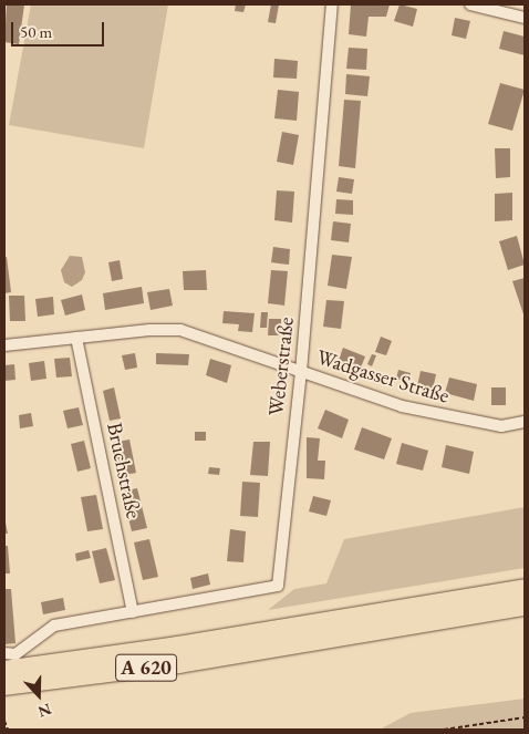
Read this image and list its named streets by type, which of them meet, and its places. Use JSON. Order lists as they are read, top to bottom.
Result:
{
  "streets": {
    "highway": ["A 620"],
    "street": ["Weberstraße", "Wadgasser Straße", "Bruchstraße"]
  },
  "crossings": [
    ["Weberstraße", "Wadgasser Straße"],
    ["Weberstraße", "Bruchstraße"],
    ["Wadgasser Straße", "Bruchstraße"]
  ],
  "scale_bar": "50 m",
  "north": "bottom"
}
